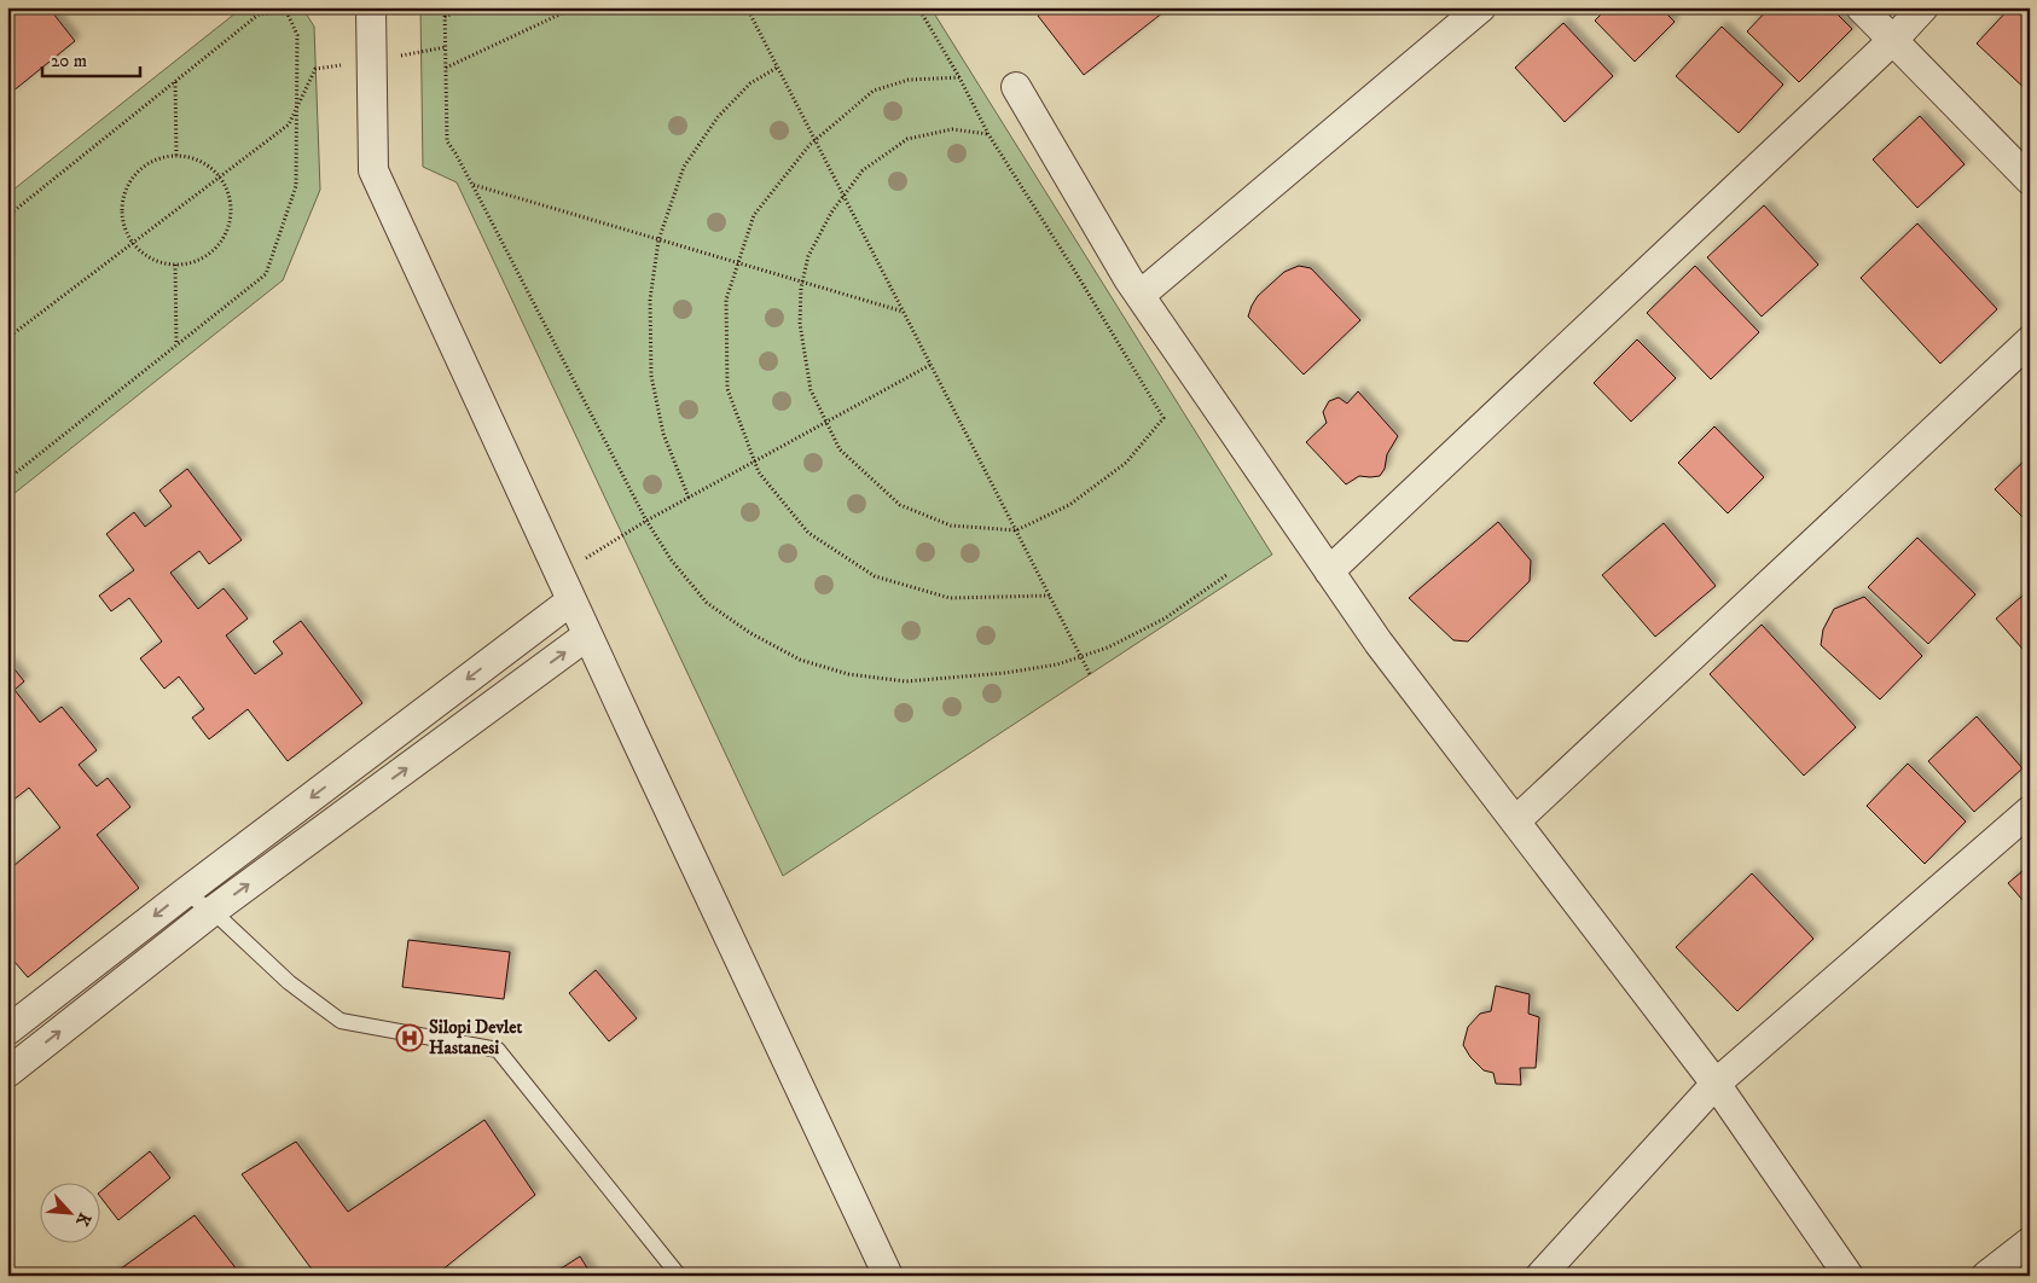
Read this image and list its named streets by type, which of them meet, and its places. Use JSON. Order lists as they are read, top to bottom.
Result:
{
  "places": {
    "hospital": ["Silopi Devlet Hastanesi"]
  },
  "scale_bar": "20 m",
  "north": "bottom right"
}
